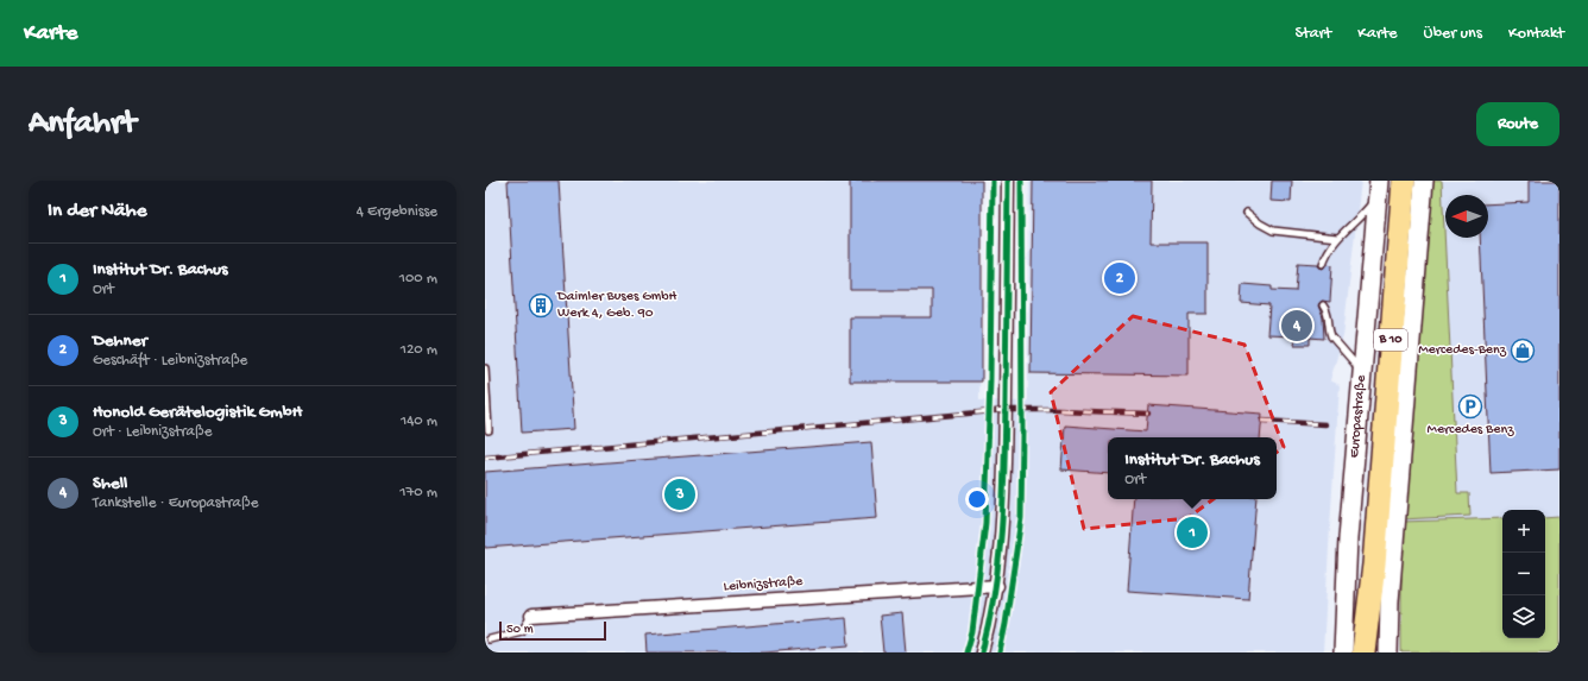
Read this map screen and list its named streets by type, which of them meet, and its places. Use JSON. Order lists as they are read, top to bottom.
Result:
{
  "streets": {
    "highway": ["B 10", "Europastraße"],
    "street": ["Leibnizstraße"]
  },
  "places": {
    "building": ["Daimler Buses GmbH Werk 4, Geb. 90"],
    "shop": ["Mercedes-Benz"],
    "parking": ["Mercedes Benz"]
  },
  "scale_bar": "50 m",
  "north": "left",
  "page": {
    "header": "Karte",
    "nav": [
      "Start",
      "Karte",
      "Über uns",
      "Kontakt"
    ],
    "buttons": "Route",
    "title": "Anfahrt",
    "heading": ["In der Nähe", "4 Ergebnisse"],
    "list": [
      {
        "mark": "1",
        "name": "Institut Dr. Bachus",
        "note": "Ort",
        "value": "100 m"
      },
      {
        "mark": "2",
        "name": "Dehner",
        "note": "Geschäft · Leibnizstraße",
        "value": "120 m"
      },
      {
        "mark": "3",
        "name": "Honold Gerätelogistik GmbH",
        "note": "Ort · Leibnizstraße",
        "value": "140 m"
      },
      {
        "mark": "4",
        "name": "Shell",
        "note": "Tankstelle · Europastraße",
        "value": "170 m"
      }
    ],
    "pins": [
      "2",
      "4",
      "3",
      "1"
    ],
    "popup": ["Institut Dr. Bachus", "Ort"],
    "map_buttons": ["+", "−"],
    "scale": "50 m"
  }
}
